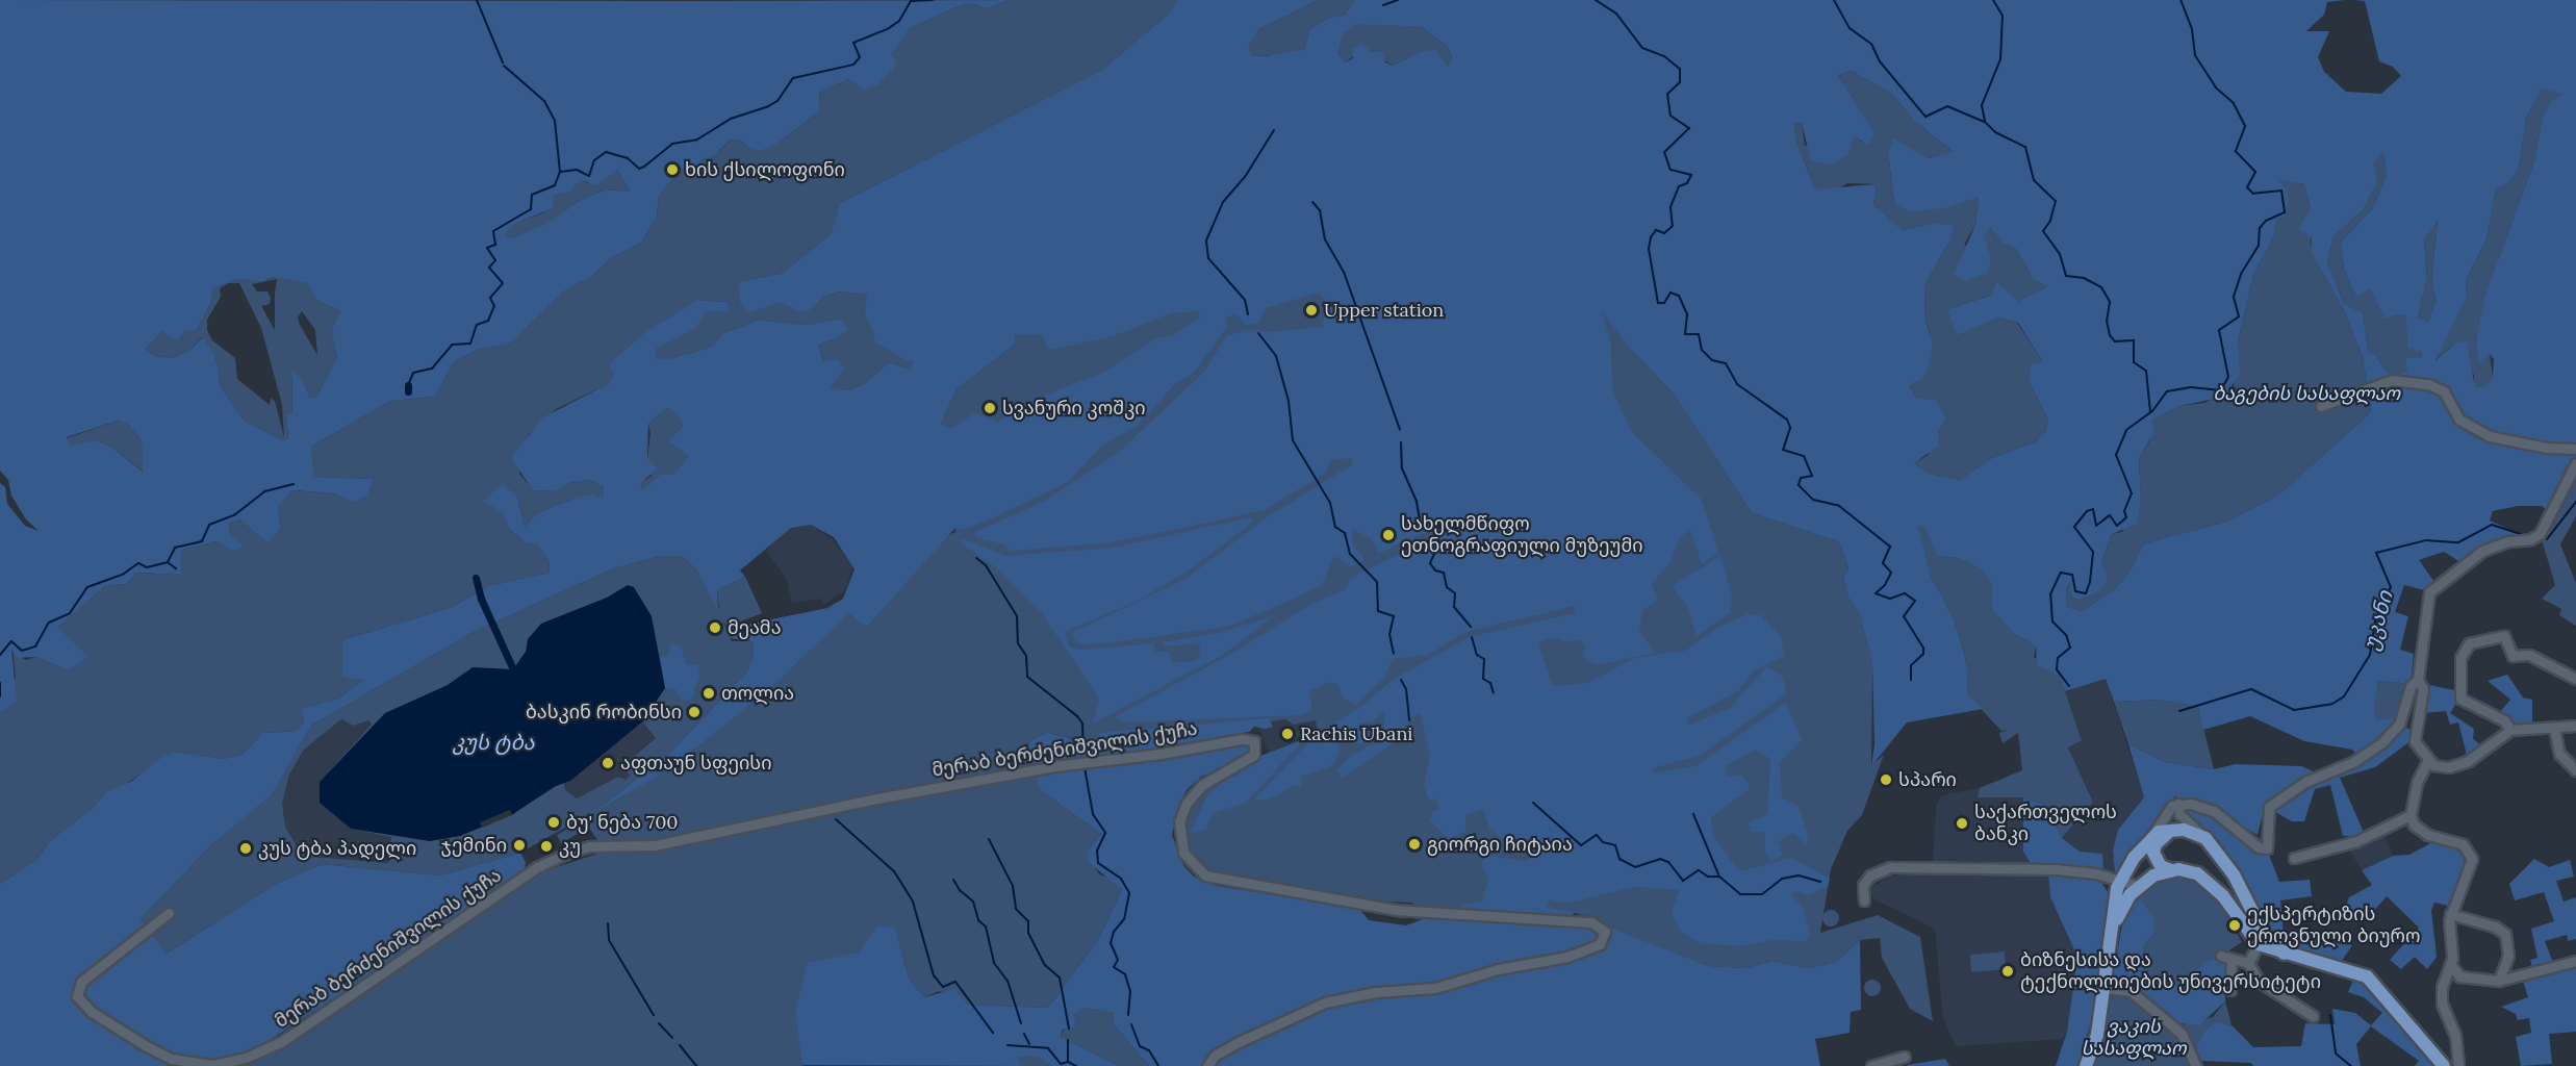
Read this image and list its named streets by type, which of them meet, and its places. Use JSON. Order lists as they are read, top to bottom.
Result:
{
  "streets": {
    "street": ["მერაბ ბერძენიშვილის ქუჩა"]
  },
  "water": ["უკანი", "კუს ტბა"],
  "parks": ["ბაგების სასაფლაო", "ვაკის სასაფლაო"],
  "places": [
    "ხის ქსილოფონი",
    "Upper station",
    "სვანური კოშკი",
    "სახელმწიფო ეთნოგრაფიული მუზეუმი",
    "მეამა",
    "თოლია",
    "ბასკინ რობინსი",
    "Rachis Ubani",
    "აფთაუნ სფეისი",
    "სპარი",
    "ბუ' ნება 700",
    "საქართველოს ბანკი",
    "გიორგი ჩიტაია",
    "ჯემინი",
    "კუ",
    "კუს ტბა პადელი",
    "ექსპერტიზის ეროვნული ბიურო",
    "ბიზნესისა და ტექნოლოიების უნივერსიტეტი"
  ]
}
